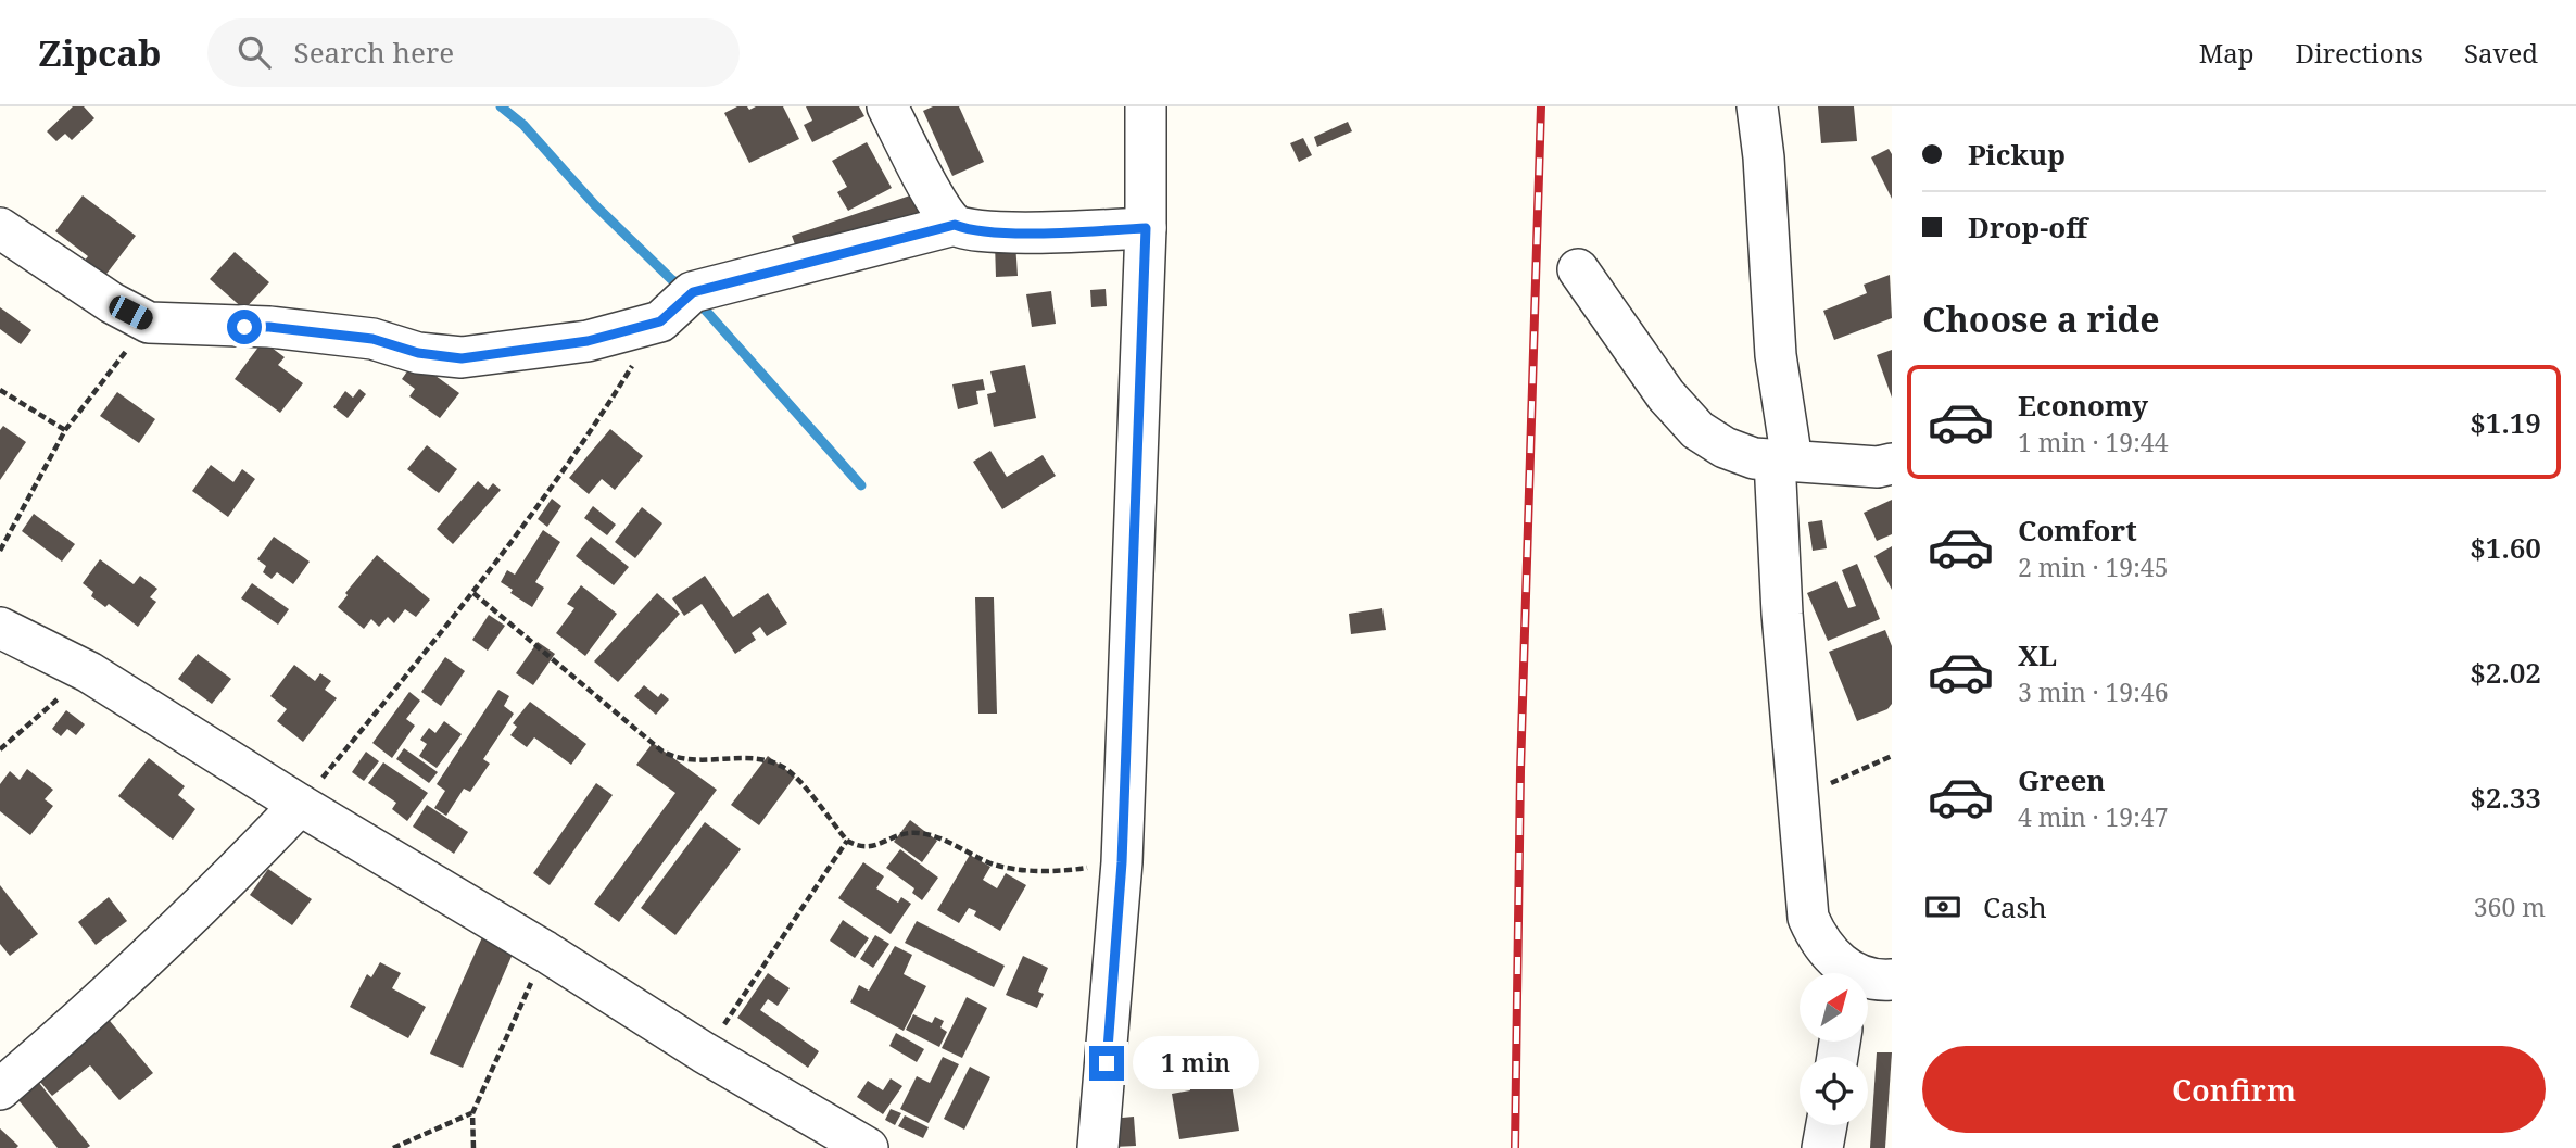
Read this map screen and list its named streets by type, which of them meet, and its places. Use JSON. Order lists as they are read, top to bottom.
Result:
{
  "north": "top right",
  "page": {
    "header": "Zipcab",
    "search": "Search here",
    "nav": ["Map", "Directions", "Saved"],
    "banner": ["Pickup", "Drop-off"],
    "heading": "Choose a ride",
    "list": [
      {
        "name": "Economy",
        "note": "1 min · 19:44",
        "value": "$1.19"
      },
      {
        "name": "Comfort",
        "note": "2 min · 19:45",
        "value": "$1.60"
      },
      {
        "name": "XL",
        "note": "3 min · 19:46",
        "value": "$2.02"
      },
      {
        "name": "Green",
        "note": "4 min · 19:47",
        "value": "$2.33"
      }
    ],
    "pay": ["Cash", "360 m"],
    "buttons": "Confirm",
    "bubble": "1 min"
  }
}
